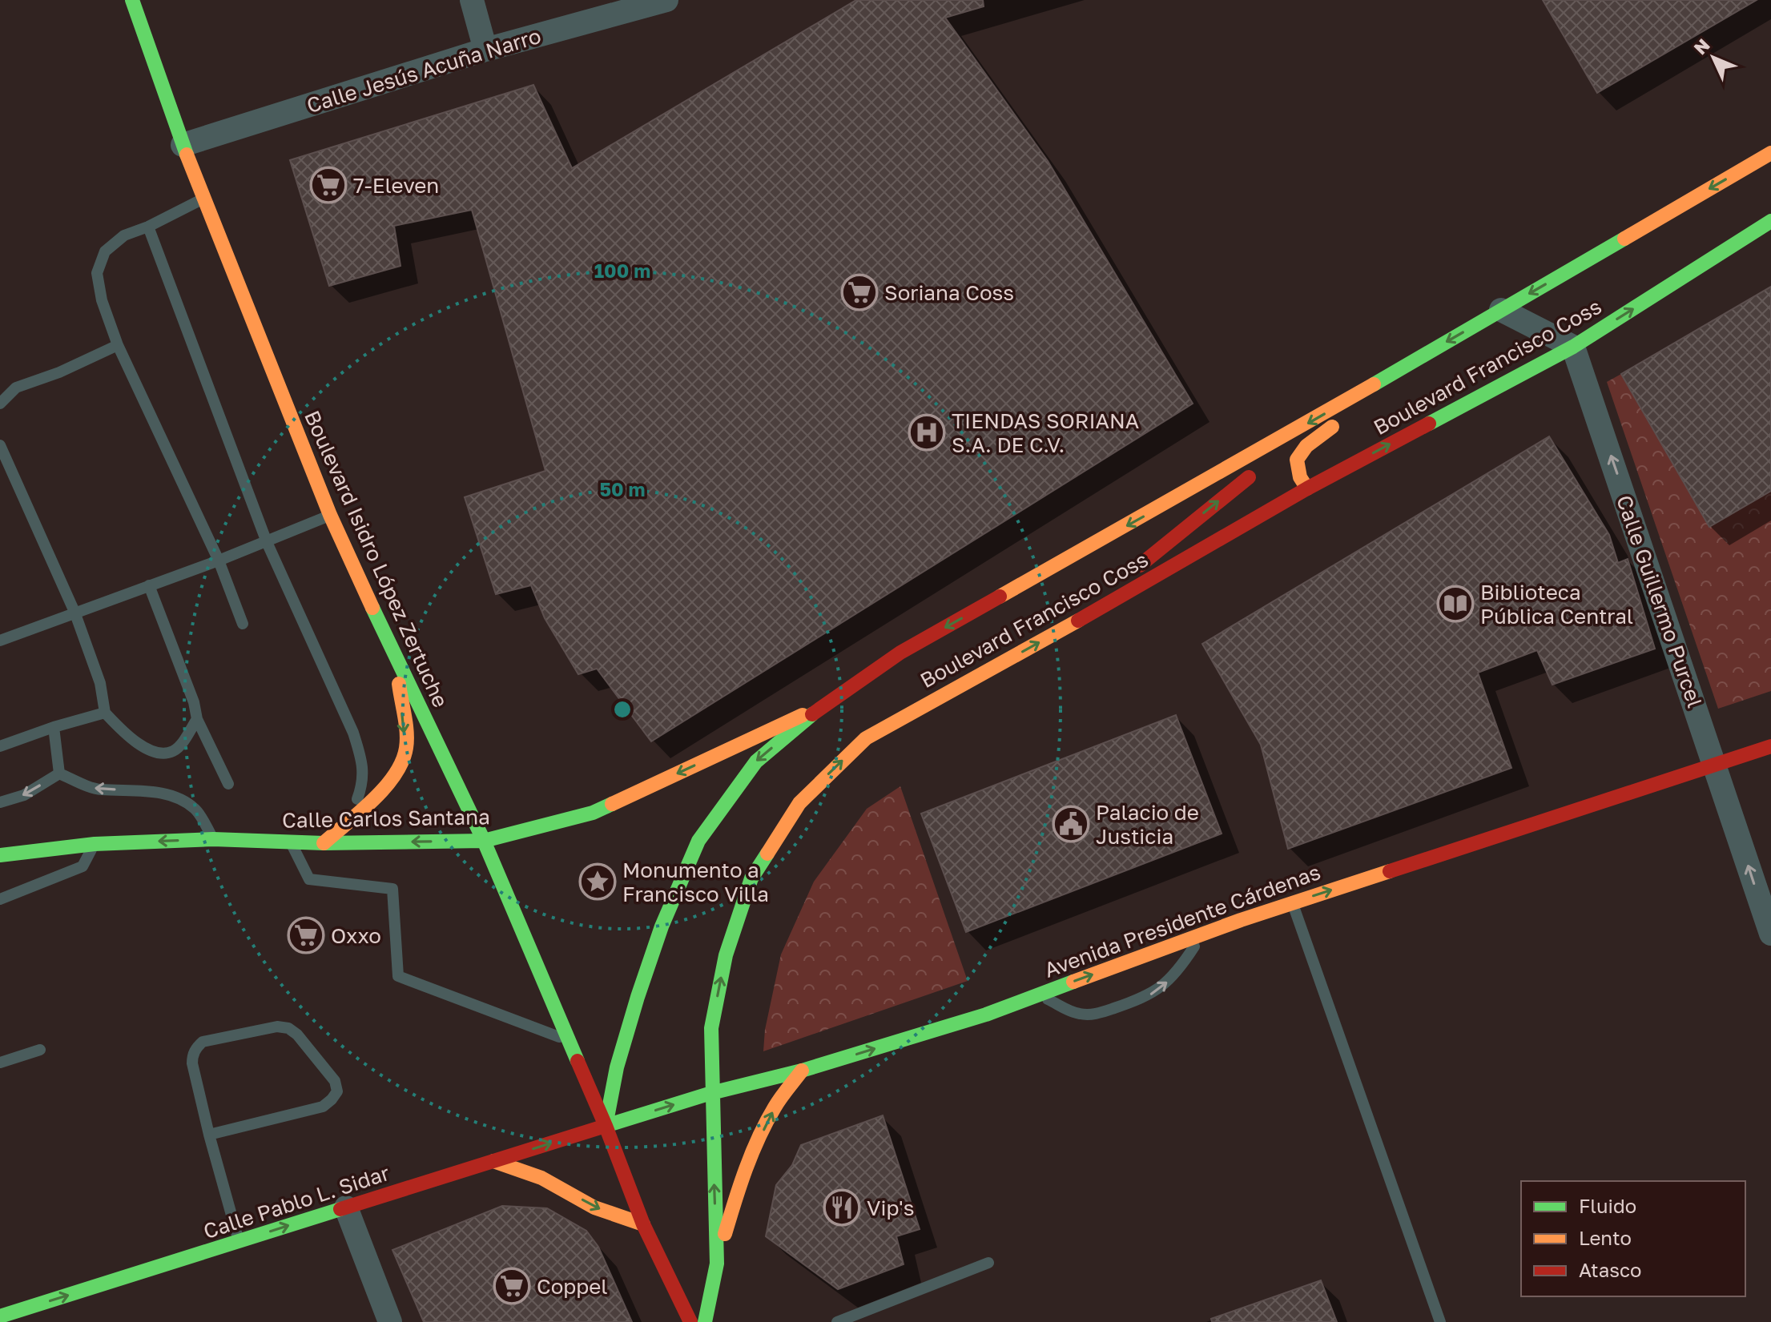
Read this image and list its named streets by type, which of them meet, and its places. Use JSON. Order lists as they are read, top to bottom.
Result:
{
  "streets": {
    "main road": [
      "Boulevard Francisco Coss",
      "Boulevard Isidro López Zertuche",
      "Calle Carlos Santana",
      "Avenida Presidente Cárdenas",
      "Calle Pablo L. Sidar"
    ],
    "street": ["Calle Jesús Acuña Narro", "Calle Guillermo Purcel"]
  },
  "crossings": [
    ["Calle Jesús Acuña Narro", "Boulevard Isidro López Zertuche"],
    ["Boulevard Francisco Coss", "Boulevard Isidro López Zertuche"],
    ["Boulevard Francisco Coss", "Calle Guillermo Purcel"],
    ["Boulevard Francisco Coss", "Calle Carlos Santana"],
    ["Boulevard Francisco Coss", "Avenida Presidente Cárdenas"],
    ["Boulevard Francisco Coss", "Calle Pablo L. Sidar"],
    ["Boulevard Isidro López Zertuche", "Calle Carlos Santana"],
    ["Boulevard Isidro López Zertuche", "Avenida Presidente Cárdenas"],
    ["Boulevard Isidro López Zertuche", "Calle Pablo L. Sidar"],
    ["Calle Guillermo Purcel", "Avenida Presidente Cárdenas"],
    ["Avenida Presidente Cárdenas", "Calle Pablo L. Sidar"]
  ],
  "one_way": [
    "Calle Guillermo Purcel",
    "Calle Carlos Santana",
    "Avenida Presidente Cárdenas",
    "Calle Pablo L. Sidar"
  ],
  "places": {
    "supermarket": [
      "7-Eleven",
      "Soriana Coss",
      "Oxxo",
      "Coppel"
    ],
    "hospital": ["TIENDAS SORIANA S.A. DE C.V."],
    "library": ["Biblioteca Pública Central"],
    "public building": ["Palacio de Justicia"],
    "place": ["Monumento a Francisco Villa"],
    "restaurant": ["Vip's"]
  },
  "legend": ["Fluido", "Lento", "Atasco"],
  "north": "top left",
  "rings": ["100 m", "50 m"]
}
